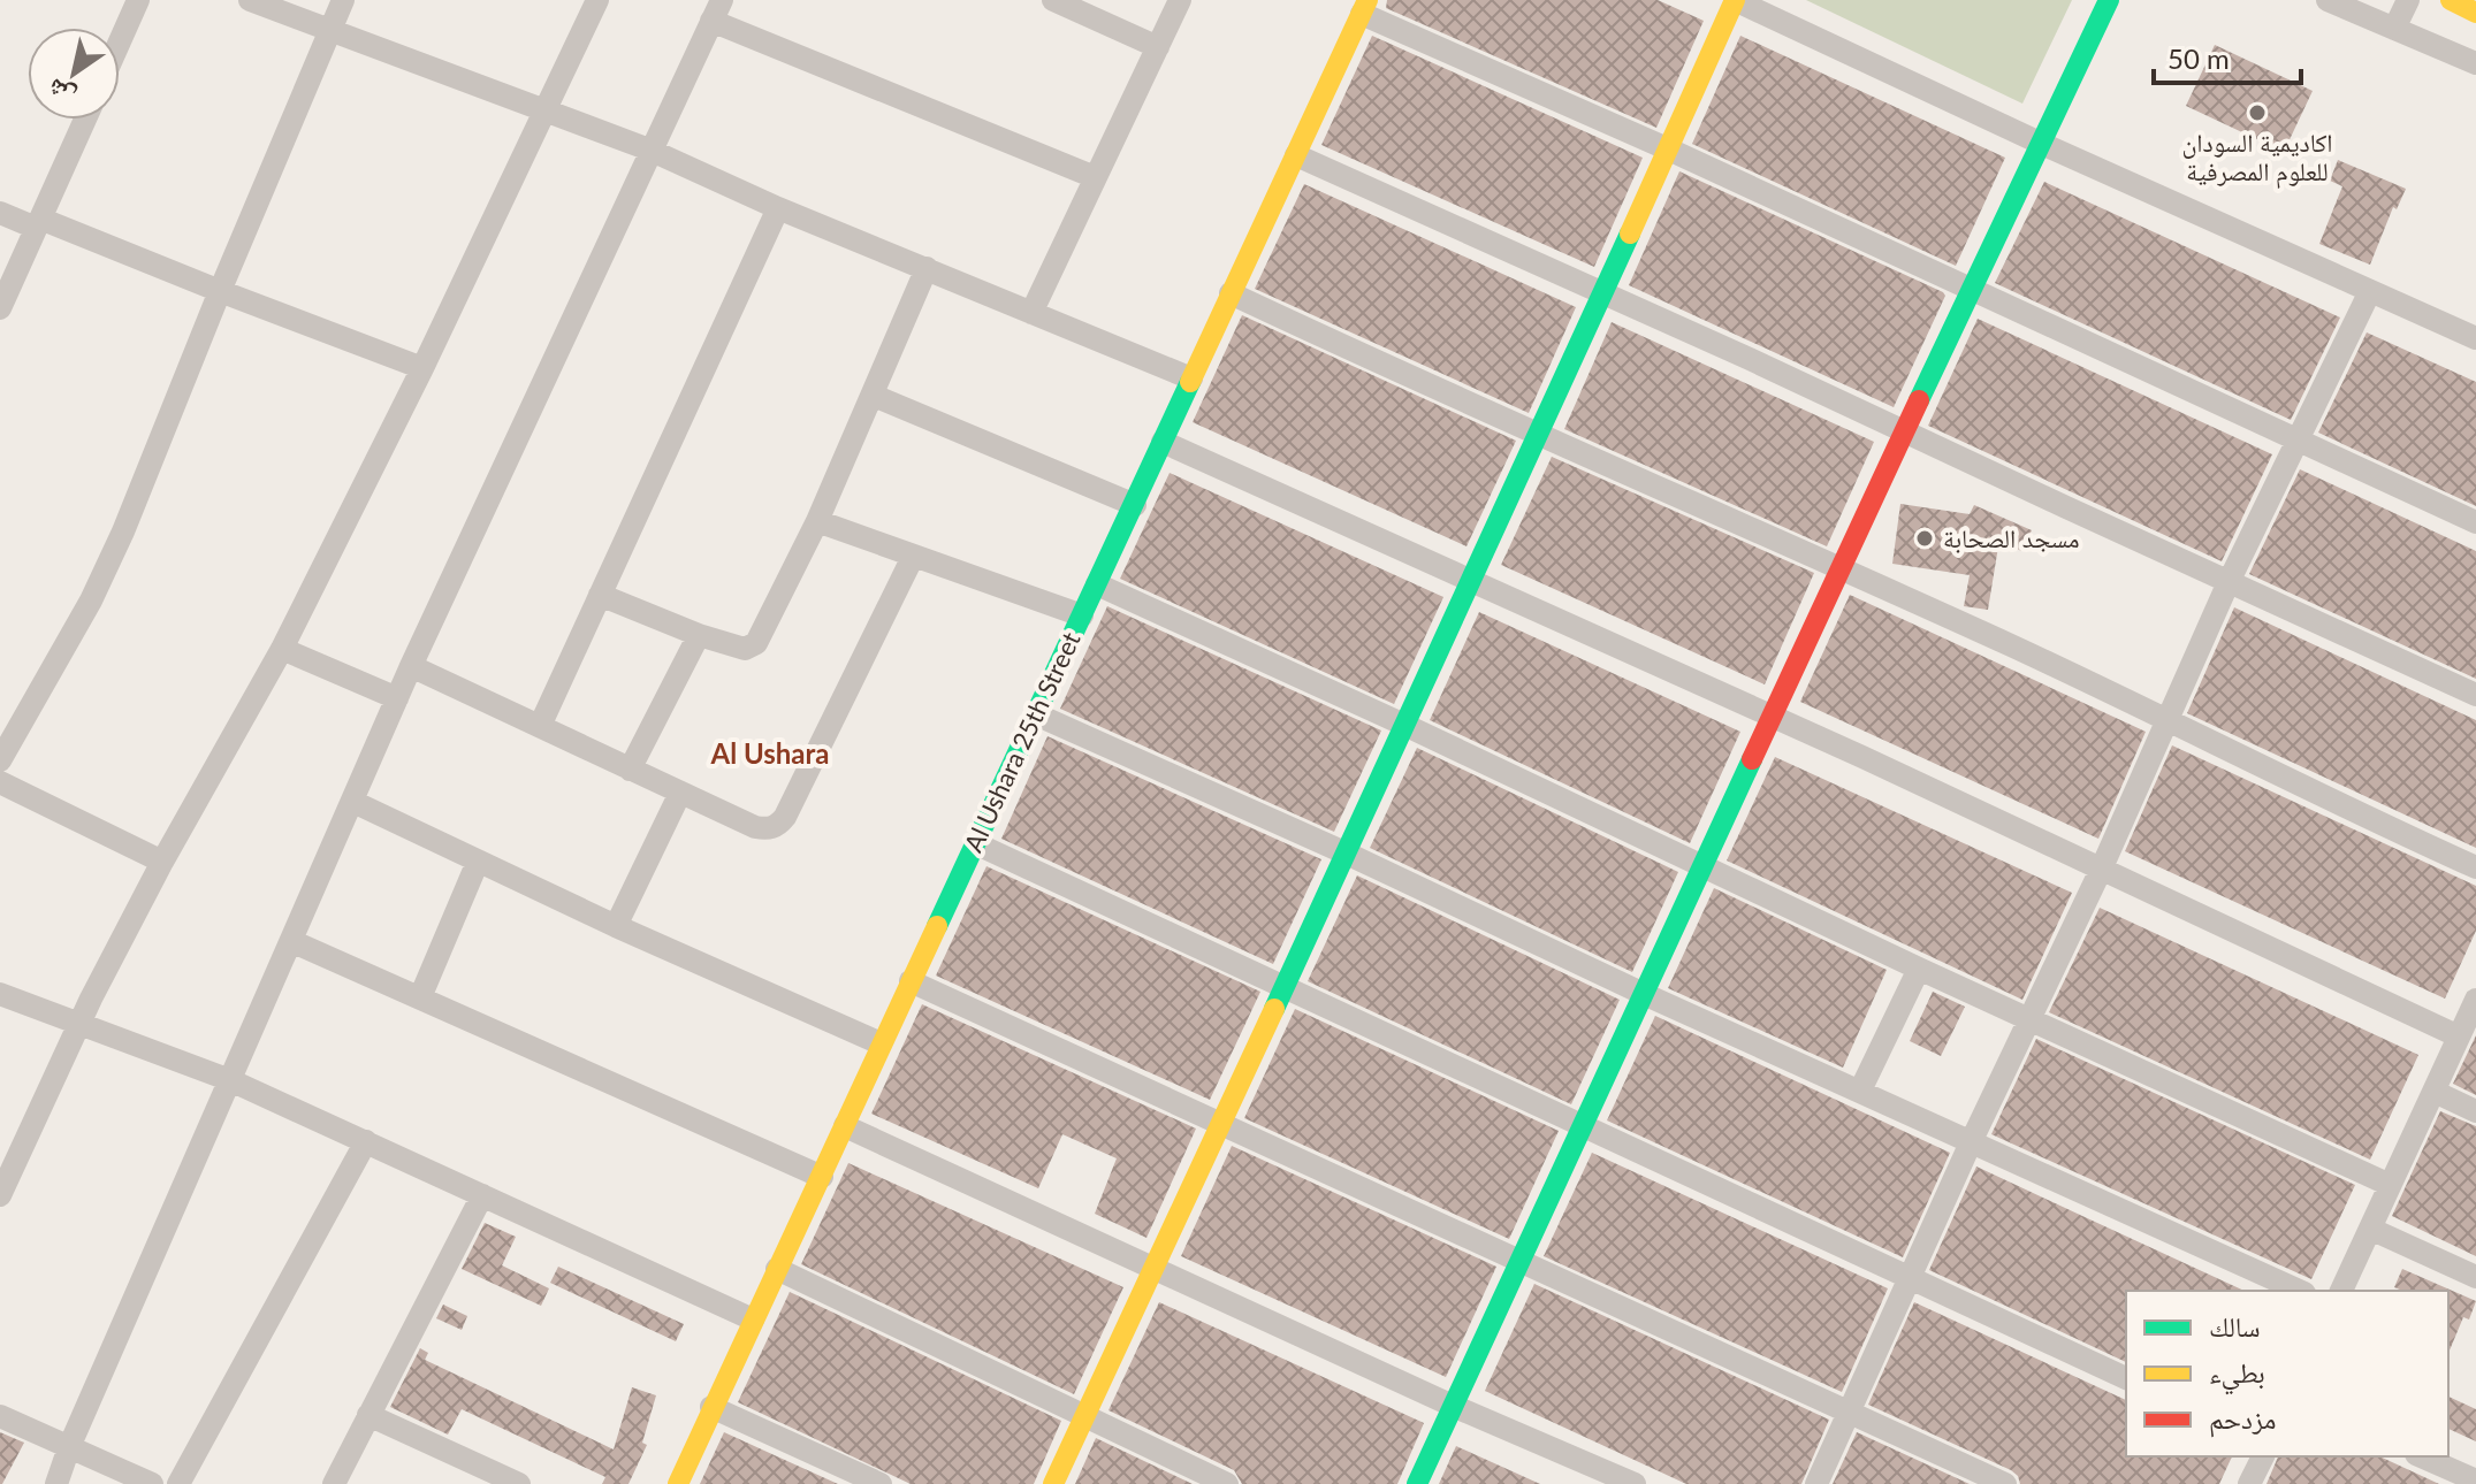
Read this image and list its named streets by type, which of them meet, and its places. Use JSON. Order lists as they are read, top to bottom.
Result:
{
  "streets": {
    "street": ["Al Ushara 25th Street"]
  },
  "districts": ["Al Ushara"],
  "places": ["اكاديمية السودان للعلوم المصرفية", "مسجد الصحابة"],
  "legend": ["سالك", "بطيء", "مزدحم"],
  "scale_bar": "50 m",
  "north": "bottom left"
}
